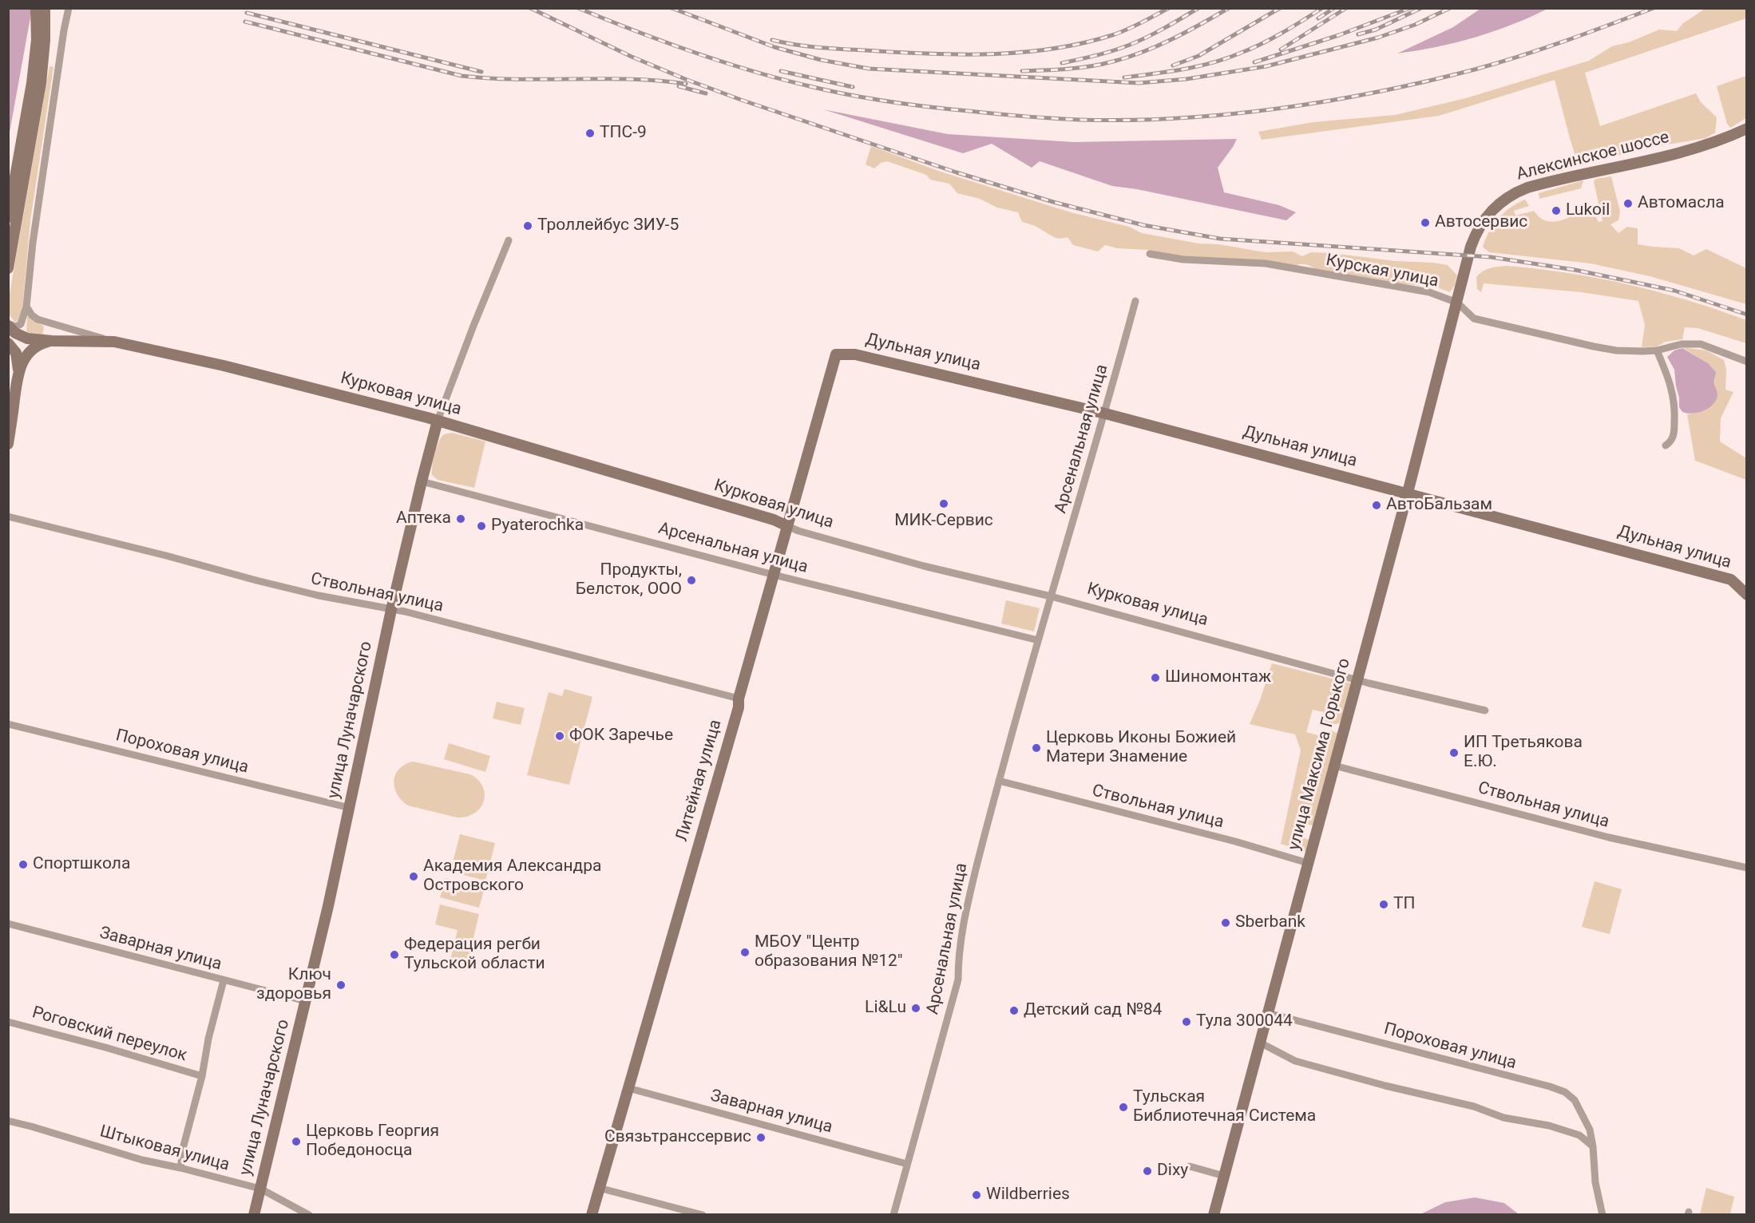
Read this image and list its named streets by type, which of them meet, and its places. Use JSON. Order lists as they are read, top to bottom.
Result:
{
  "streets": {
    "main road": [
      "Алексинское шоссе",
      "Дульная улица",
      "Курковая улица",
      "улица Луначарского",
      "улица Максима Горького",
      "Литейная улица"
    ],
    "street": [
      "Курская улица",
      "Арсенальная улица",
      "Ствольная улица",
      "Пороховая улица",
      "Заварная улица",
      "Роговский переулок",
      "Штыковая улица"
    ]
  },
  "crossings": [
    ["Алексинское шоссе", "Курская улица"],
    ["Алексинское шоссе", "улица Максима Горького"],
    ["Курская улица", "улица Максима Горького"],
    ["Дульная улица", "Арсенальная улица"],
    ["Дульная улица", "улица Максима Горького"],
    ["Дульная улица", "Литейная улица"],
    ["Курковая улица", "Арсенальная улица"],
    ["Курковая улица", "улица Луначарского"],
    ["Курковая улица", "улица Максима Горького"],
    ["Курковая улица", "Литейная улица"],
    ["Арсенальная улица", "Ствольная улица"],
    ["Арсенальная улица", "улица Луначарского"],
    ["Арсенальная улица", "Литейная улица"],
    ["Арсенальная улица", "Заварная улица"],
    ["Ствольная улица", "улица Луначарского"],
    ["Ствольная улица", "улица Максима Горького"],
    ["Ствольная улица", "Литейная улица"],
    ["улица Луначарского", "Пороховая улица"],
    ["улица Луначарского", "Заварная улица"],
    ["улица Луначарского", "Штыковая улица"],
    ["Пороховая улица", "улица Максима Горького"],
    ["Литейная улица", "Заварная улица"],
    ["Заварная улица", "Роговский переулок"],
    ["Роговский переулок", "Штыковая улица"]
  ],
  "places": [
    "ТПС-9",
    "Автомасла",
    "Lukoil",
    "Автосервис",
    "Троллейбус ЗИУ-5",
    "МИК-Сервис",
    "АвтоБальзам",
    "Аптека",
    "Pyaterochka",
    "Продукты, Белсток, ООО",
    "Шиномонтаж",
    "ФОК Заречье",
    "Церковь Иконы Божией Матери Знамение",
    "ИП Третьякова Е.Ю.",
    "Спортшкола",
    "Академия Александра Островского",
    "ТП",
    "Sberbank",
    "МБОУ \"Центр образования №12\"",
    "Федерация регби Тульской области",
    "Ключ здоровья",
    "Li&Lu",
    "Детский сад №84",
    "Тула 300044",
    "Тульская Библиотечная Система",
    "Связьтранссервис",
    "Церковь Георгия Победоносца",
    "Dixy",
    "Wildberries"
  ]
}
